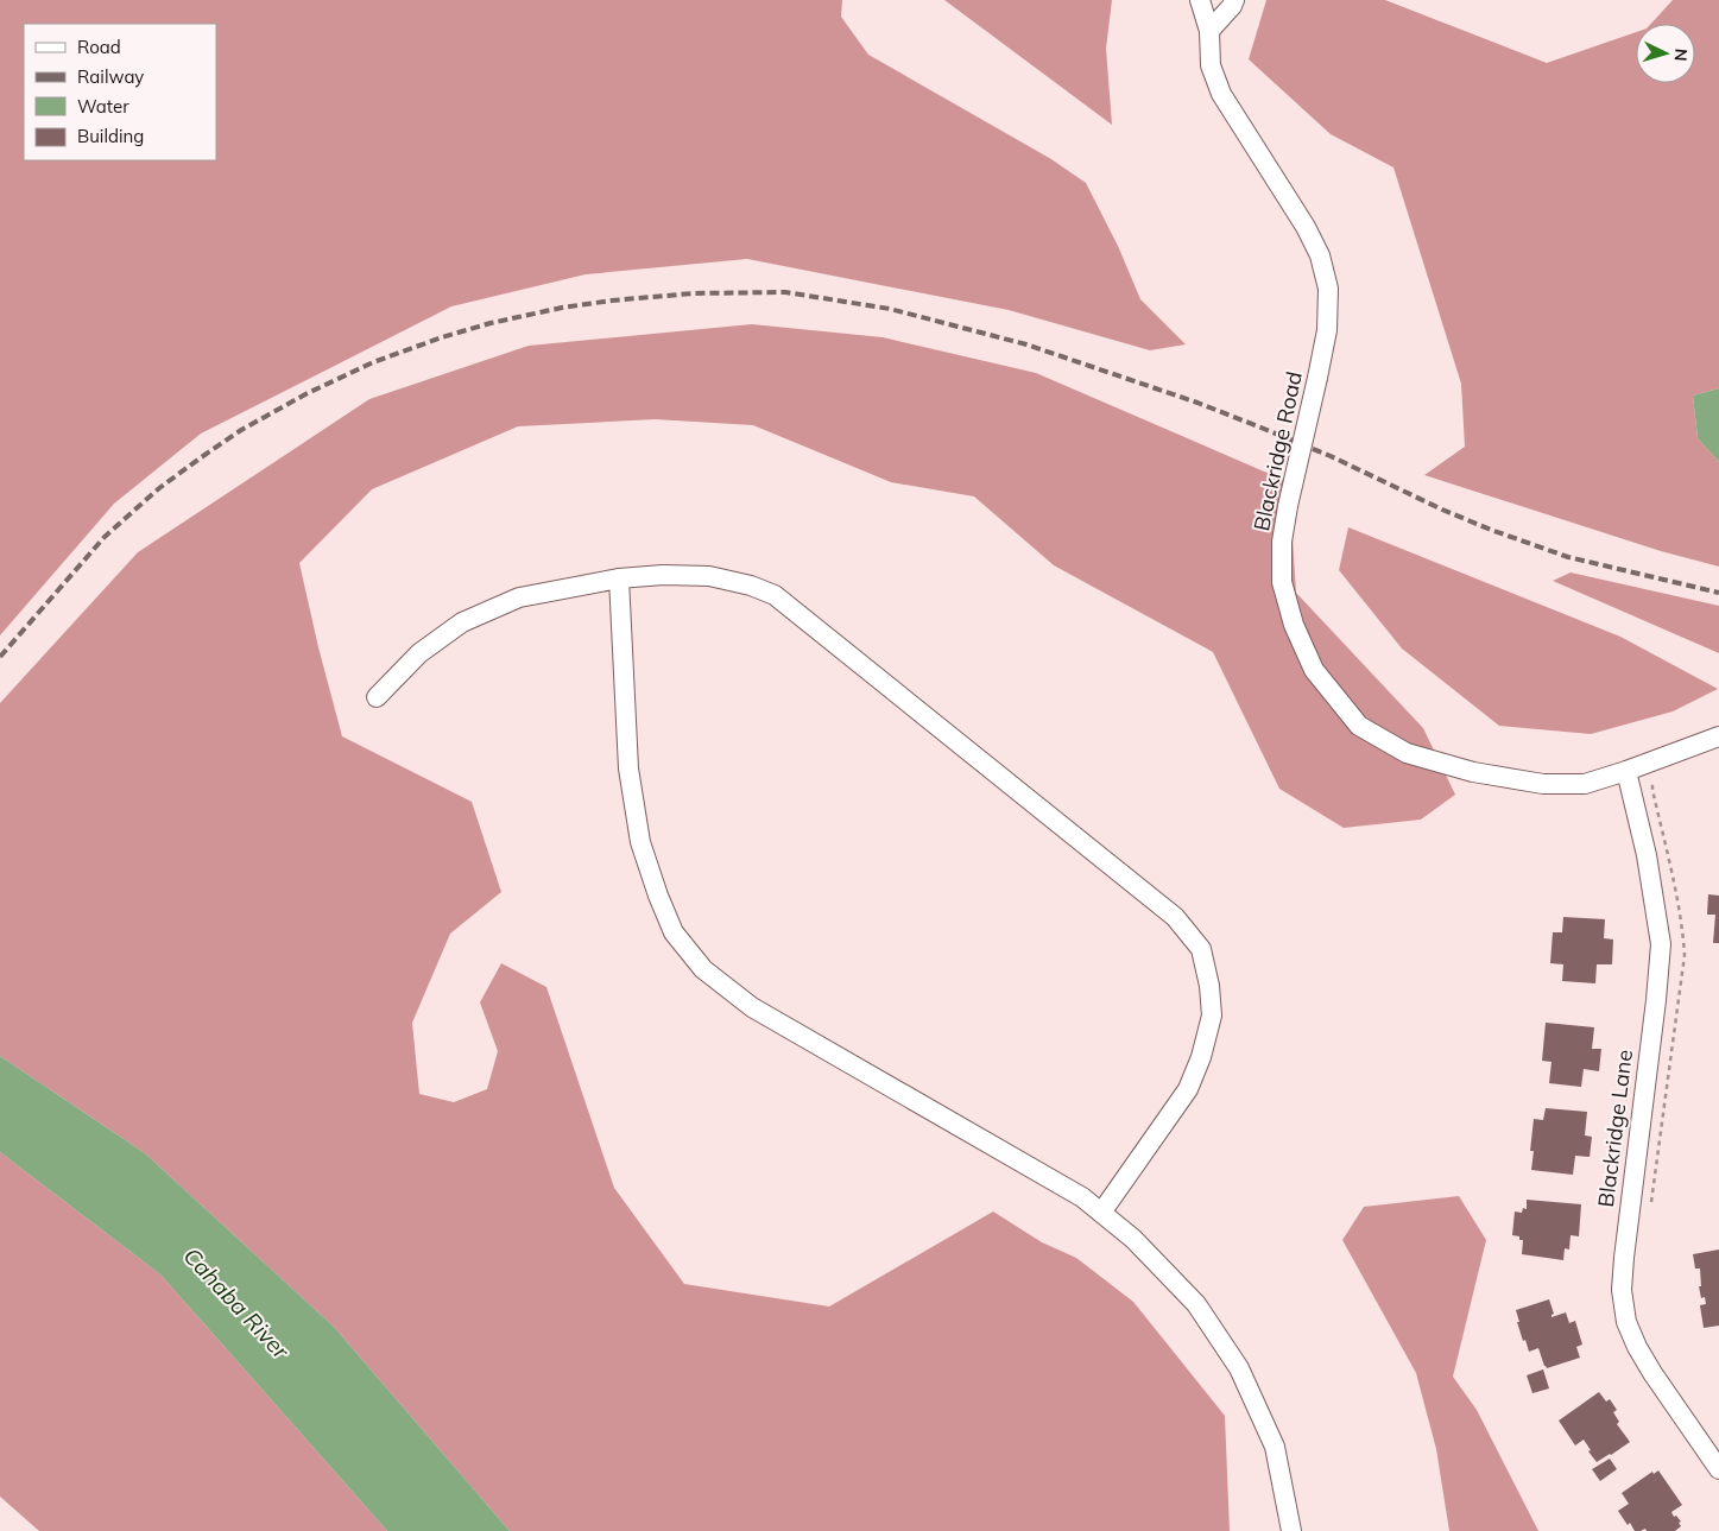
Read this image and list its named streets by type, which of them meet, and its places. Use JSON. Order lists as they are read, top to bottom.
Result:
{
  "streets": {
    "street": ["Blackridge Road", "Blackridge Lane"]
  },
  "crossings": [
    ["Blackridge Road", "Blackridge Lane"]
  ],
  "water": ["Cahaba River"],
  "legend": [
    "Road",
    "Railway",
    "Water",
    "Building"
  ],
  "north": "right"
}
